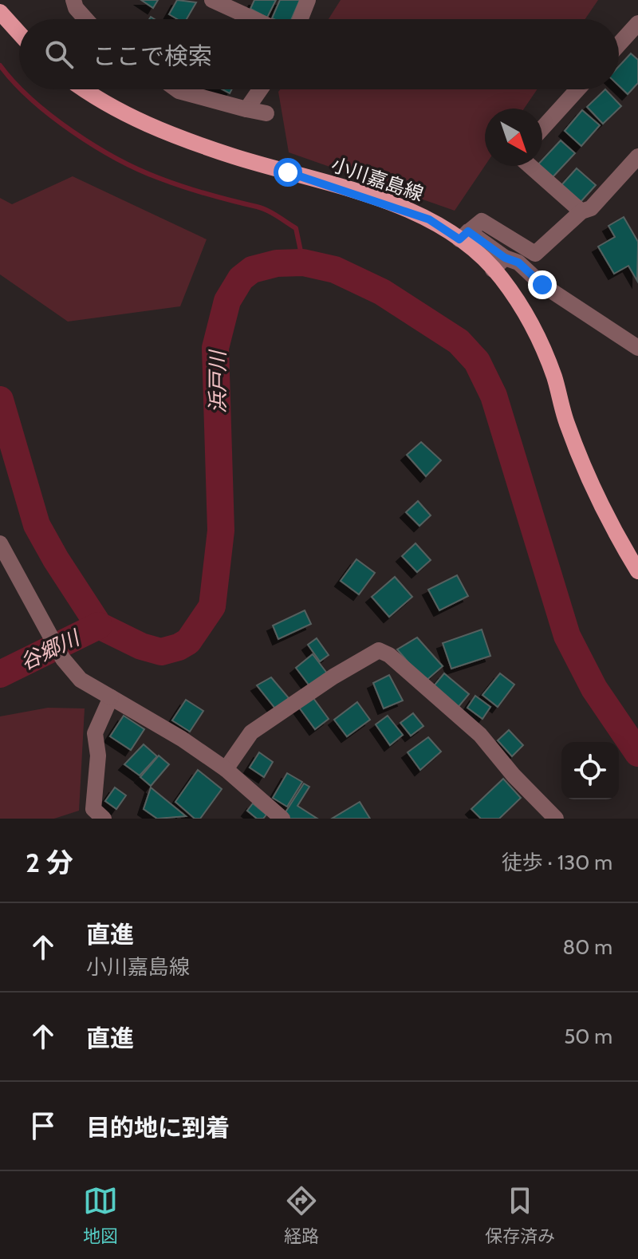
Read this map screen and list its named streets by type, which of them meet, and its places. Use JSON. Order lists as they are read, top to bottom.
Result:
{
  "streets": {
    "main road": ["小川嘉島線"]
  },
  "water": ["浜戸川", "谷郷川"],
  "north": "bottom right",
  "page": {
    "search": "ここで検索",
    "heading": ["2 分", "徒歩 · 130 m"],
    "list": [
      ["直進", "小川嘉島線", "80 m"],
      ["直進", "50 m"],
      "目的地に到着"
    ],
    "nav": ["地図", "経路", "保存済み"]
  }
}
